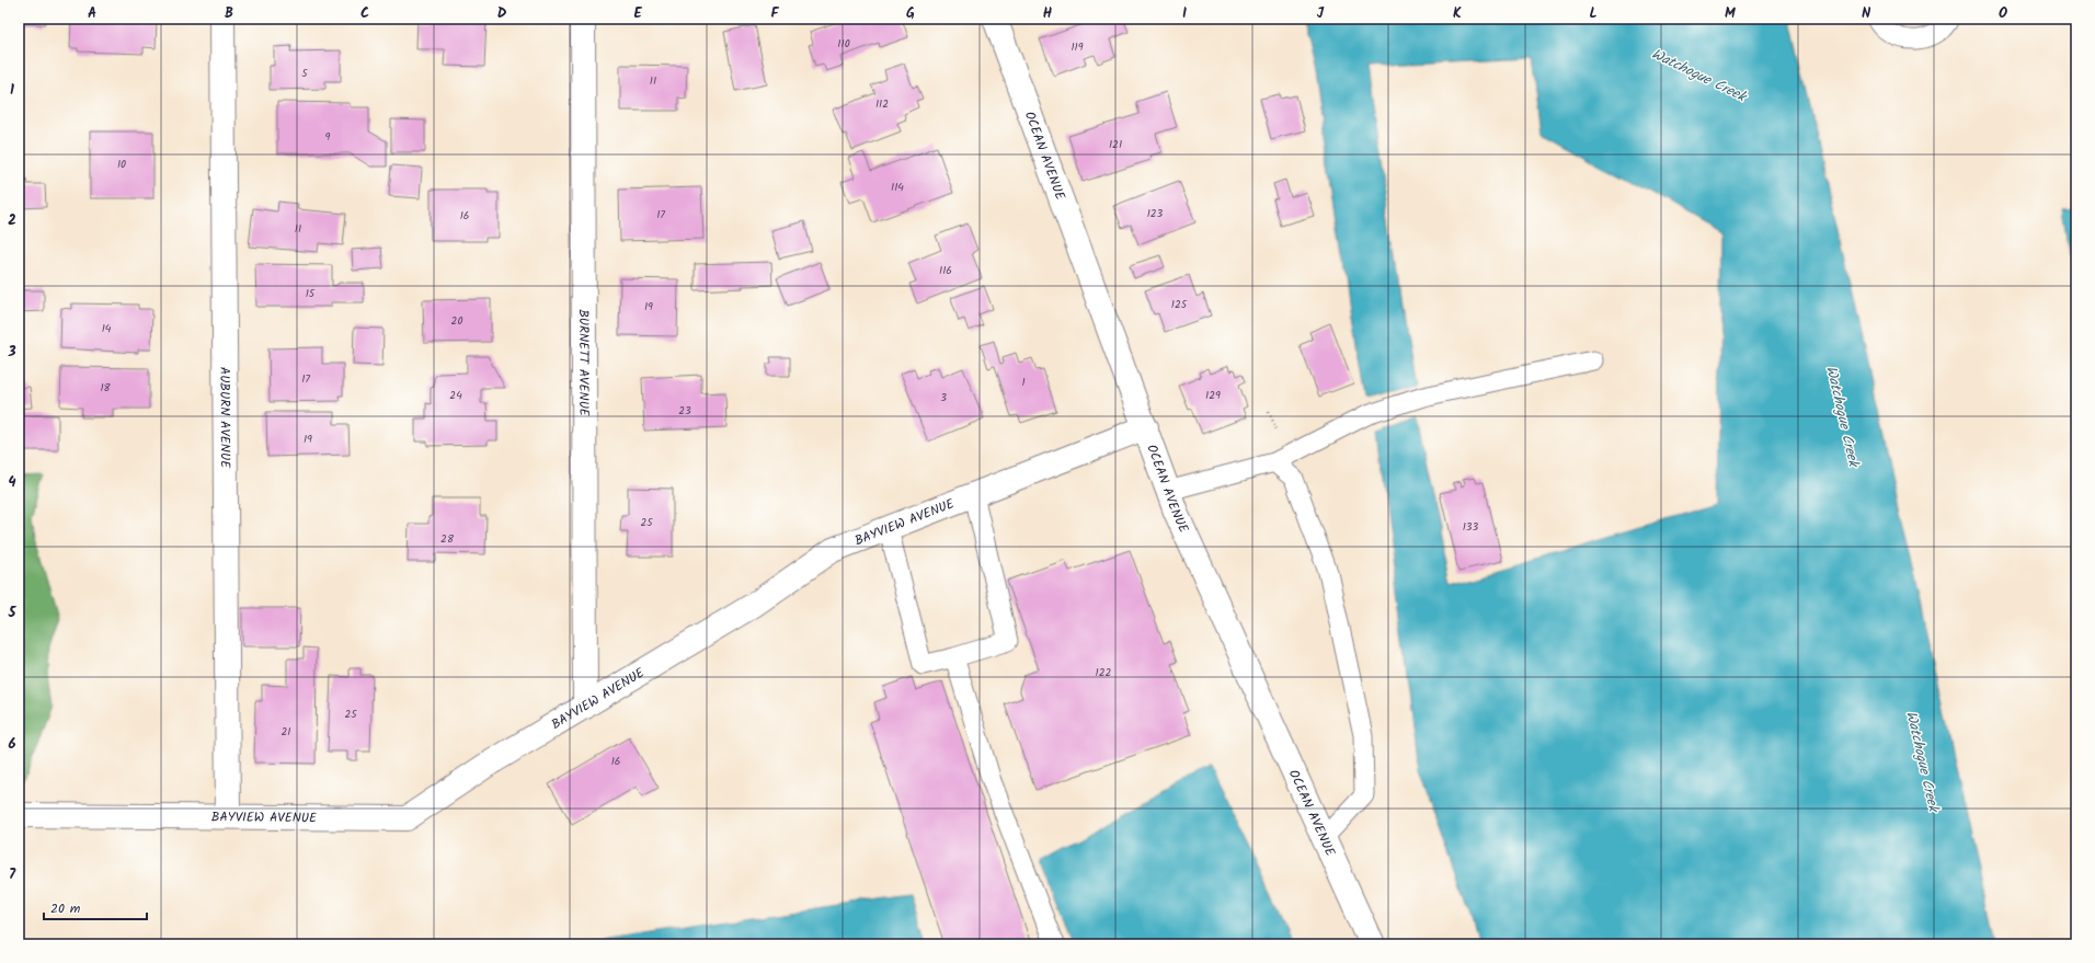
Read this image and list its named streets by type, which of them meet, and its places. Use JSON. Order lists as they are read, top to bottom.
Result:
{
  "streets": {
    "street": [
      "OCEAN AVENUE",
      "BURNETT AVENUE",
      "AUBURN AVENUE",
      "BAYVIEW AVENUE"
    ]
  },
  "crossings": [
    ["OCEAN AVENUE", "BAYVIEW AVENUE"],
    ["BURNETT AVENUE", "BAYVIEW AVENUE"],
    ["AUBURN AVENUE", "BAYVIEW AVENUE"]
  ],
  "water": ["Watchogue Creek"],
  "house_numbers": [
    "110",
    "119",
    "5",
    "11",
    "112",
    "9",
    "121",
    "10",
    "114",
    "123",
    "17",
    "16",
    "11",
    "116",
    "15",
    "125",
    "19",
    "20",
    "14",
    "17",
    "1",
    "18",
    "24",
    "129",
    "3",
    "23",
    "19",
    "25",
    "133",
    "28",
    "122",
    "25",
    "21",
    "16"
  ],
  "scale_bar": "20 m",
  "grid": {
    "columns": [
      "A",
      "B",
      "C",
      "D",
      "E",
      "F",
      "G",
      "H",
      "I",
      "J",
      "K",
      "L",
      "M",
      "N",
      "O"
    ],
    "rows": [
      "1",
      "2",
      "3",
      "4",
      "5",
      "6",
      "7"
    ]
  }
}
